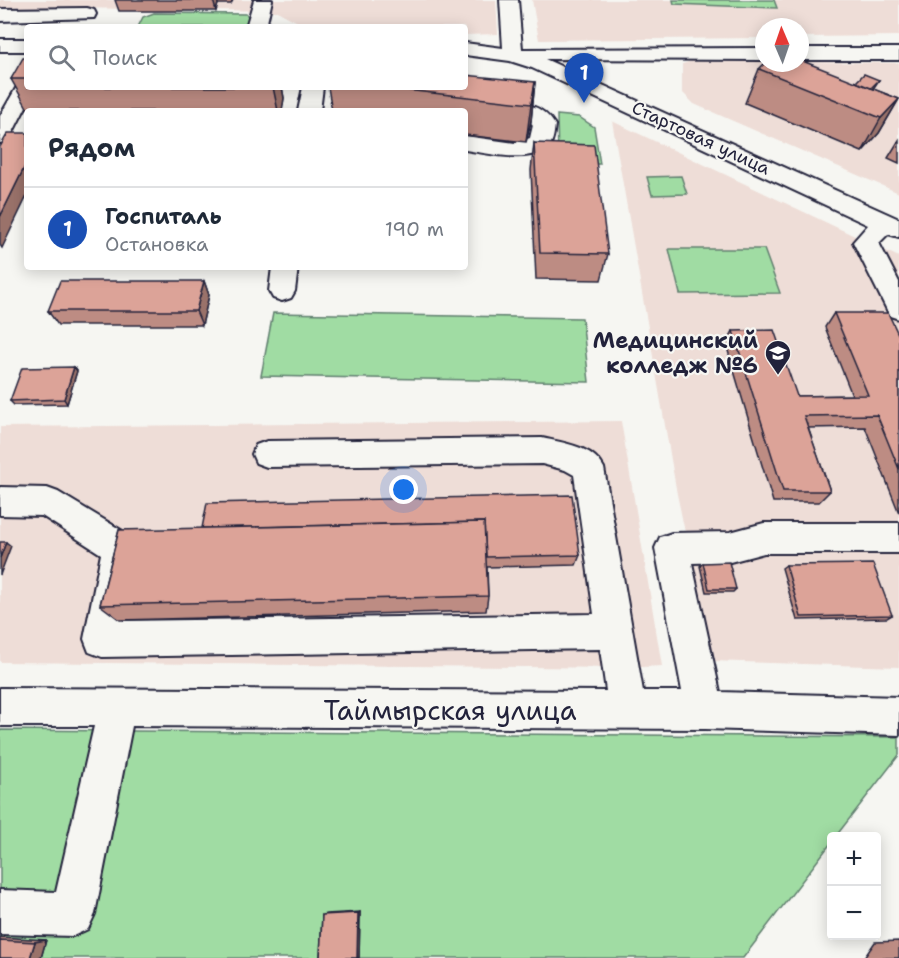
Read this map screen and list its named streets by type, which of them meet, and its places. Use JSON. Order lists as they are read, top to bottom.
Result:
{
  "streets": {
    "street": ["Стартовая улица", "Таймырская улица"]
  },
  "places": {
    "school or university": ["Медицинский колледж №6"]
  },
  "north": "top",
  "page": {
    "search": "Поиск",
    "pins": "1",
    "heading": "Рядом",
    "list": [
      {
        "mark": "1",
        "name": "Госпиталь",
        "note": "Остановка",
        "value": "190 m"
      }
    ],
    "map_buttons": ["+", "−"]
  }
}
